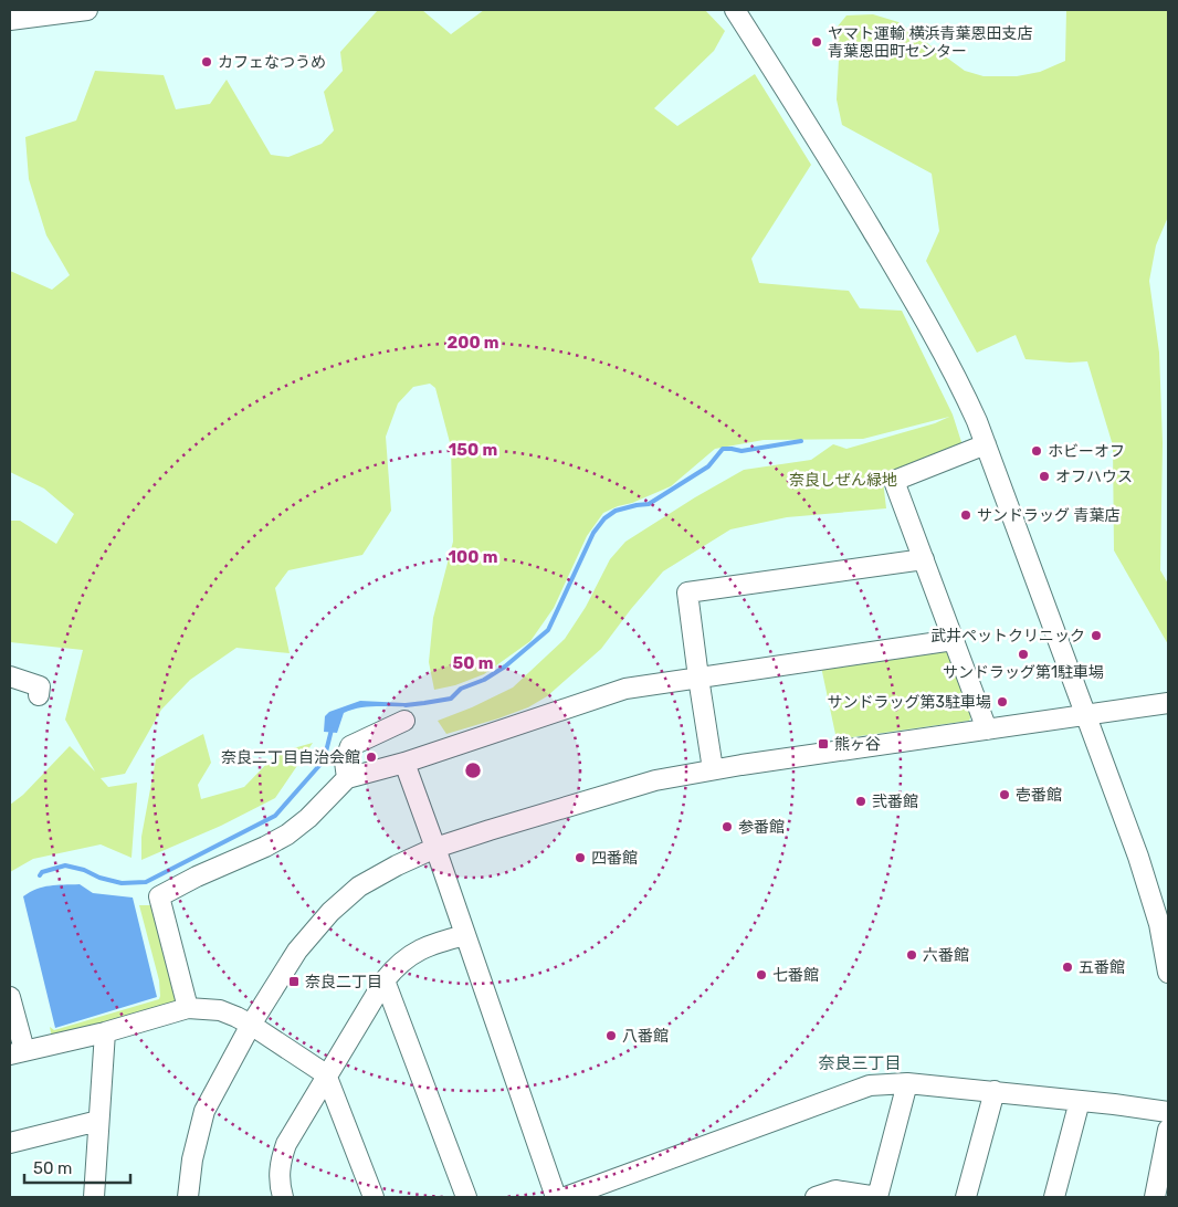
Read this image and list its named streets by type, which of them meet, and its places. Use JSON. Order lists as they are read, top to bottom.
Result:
{
  "districts": ["奈良三丁目"],
  "parks": ["奈良しぜん緑地"],
  "places": {
    "other": [
      "ヤマト運輸 横浜青葉恩田支店 青葉恩田町センター",
      "カフェなつうめ",
      "ホビーオフ",
      "オフハウス",
      "サンドラッグ 青葉店",
      "武井ペットクリニック",
      "サンドラッグ第1駐車場",
      "サンドラッグ第3駐車場",
      "奈良二丁目自治会館",
      "壱番館",
      "弐番館",
      "参番館",
      "四番館",
      "六番館",
      "五番館",
      "七番館",
      "八番館"
    ],
    "transit": ["熊ヶ谷", "奈良二丁目"]
  },
  "scale_bar": "50 m",
  "rings": [
    "200 m",
    "150 m",
    "100 m",
    "50 m"
  ]
}
